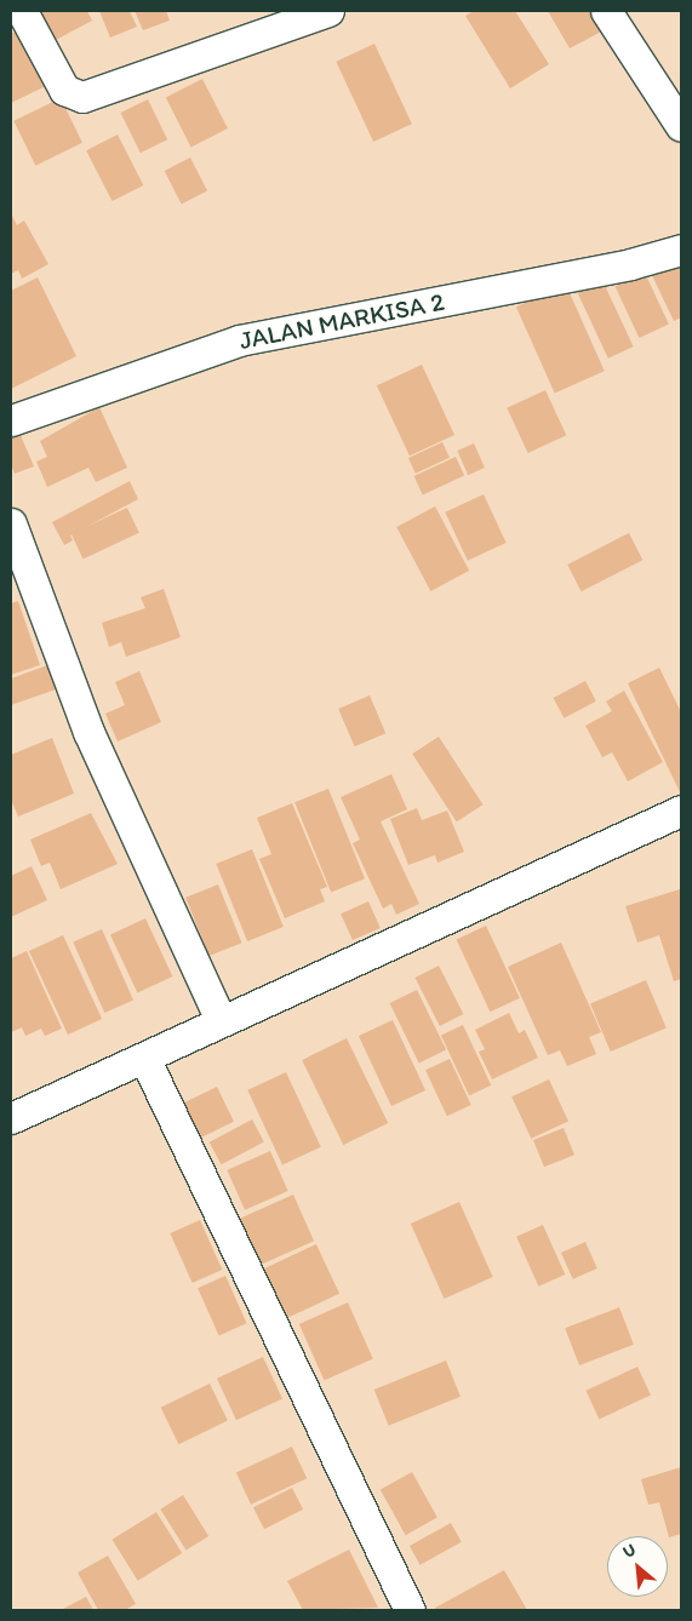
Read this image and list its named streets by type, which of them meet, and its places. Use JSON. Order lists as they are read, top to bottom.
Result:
{
  "streets": {
    "street": ["JALAN MARKISA 2"]
  },
  "north": "top left"
}
